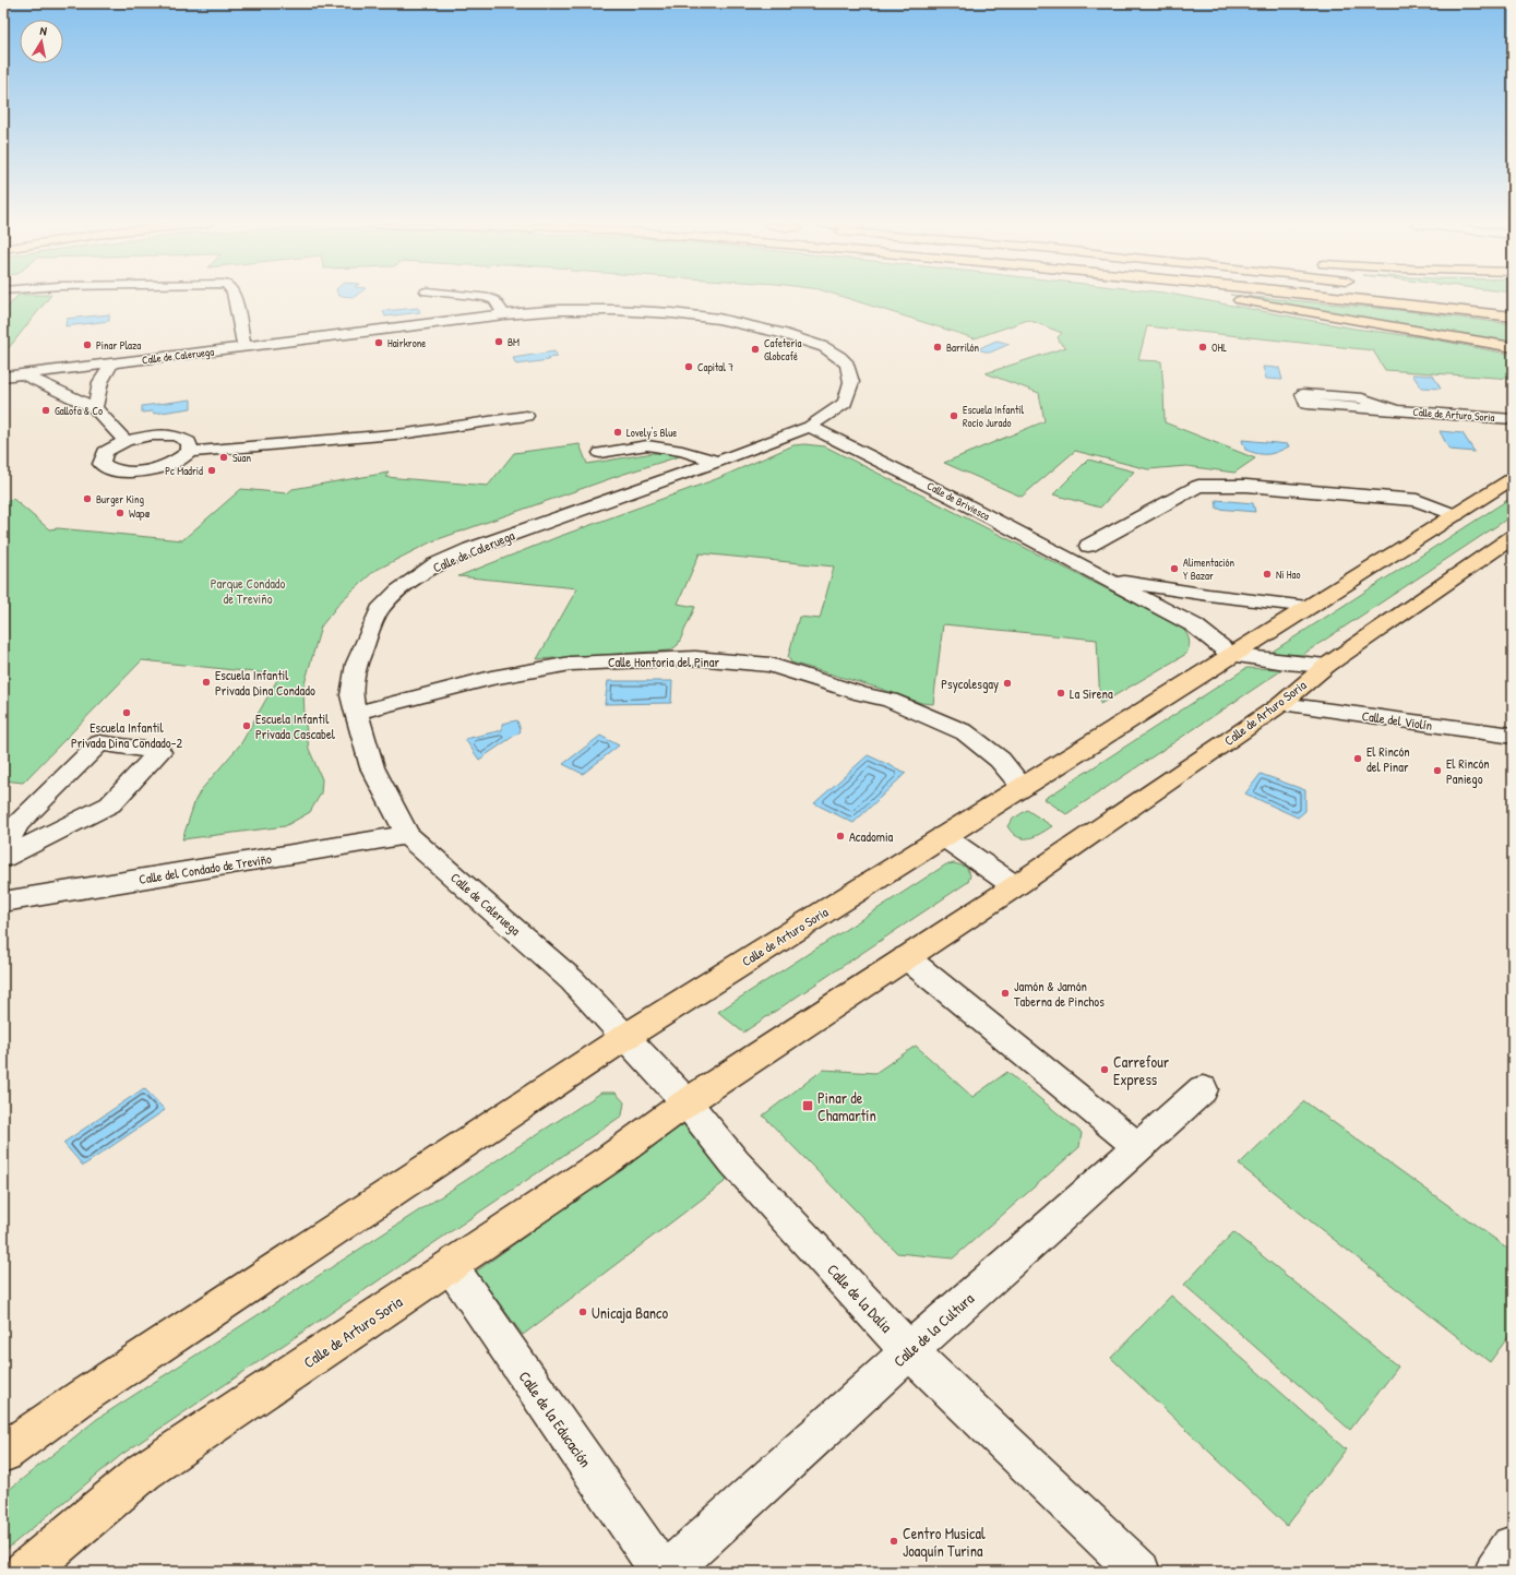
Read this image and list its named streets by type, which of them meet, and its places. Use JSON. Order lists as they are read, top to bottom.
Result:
{
  "streets": {
    "main road": ["Calle de Arturo Soria"],
    "street": [
      "Calle de Caleruega",
      "Calle de Briviesca",
      "Calle Hontoria del Pinar",
      "Calle del Violín",
      "Calle del Condado de Treviño",
      "Calle de la Dalia",
      "Calle de la Cultura",
      "Calle de la Educación"
    ]
  },
  "crossings": [
    ["Calle de Caleruega", "Calle de Arturo Soria"],
    ["Calle de Caleruega", "Calle de Briviesca"],
    ["Calle de Caleruega", "Calle Hontoria del Pinar"],
    ["Calle de Caleruega", "Calle del Condado de Treviño"],
    ["Calle de Arturo Soria", "Calle de Briviesca"],
    ["Calle de Arturo Soria", "Calle Hontoria del Pinar"],
    ["Calle de Arturo Soria", "Calle del Violín"],
    ["Calle de Arturo Soria", "Calle de la Dalia"],
    ["Calle de Arturo Soria", "Calle de la Educación"],
    ["Calle de la Dalia", "Calle de la Cultura"]
  ],
  "parks": ["Parque Condado de Treviño"],
  "places": {
    "other": [
      "BM",
      "Hairkrone",
      "Pinar Plaza",
      "Barrilón",
      "OHL",
      "Cafetería Globcafé",
      "Capital 7",
      "Gallofa & Co",
      "Escuela Infantil Rocío Jurado",
      "Lovely's Blue",
      "Suan",
      "Pc Madrid",
      "Burger King",
      "Wap@",
      "Alimentación Y Bazar",
      "Ni Hao",
      "Escuela Infantil Privada Dina Condado",
      "Psycolesgay",
      "La Sirena",
      "Escuela Infantil Privada Dina Condado-2",
      "Escuela Infantil Privada Cascabel",
      "El Rincón del Pinar",
      "El Rincón Paniego",
      "Acadomia",
      "Jamón & Jamón Taberna de Pinchos",
      "Carrefour Express",
      "Unicaja Banco",
      "Centro Musical Joaquín Turina"
    ],
    "transit": ["Pinar de Chamartín"]
  },
  "north": "top"
}
